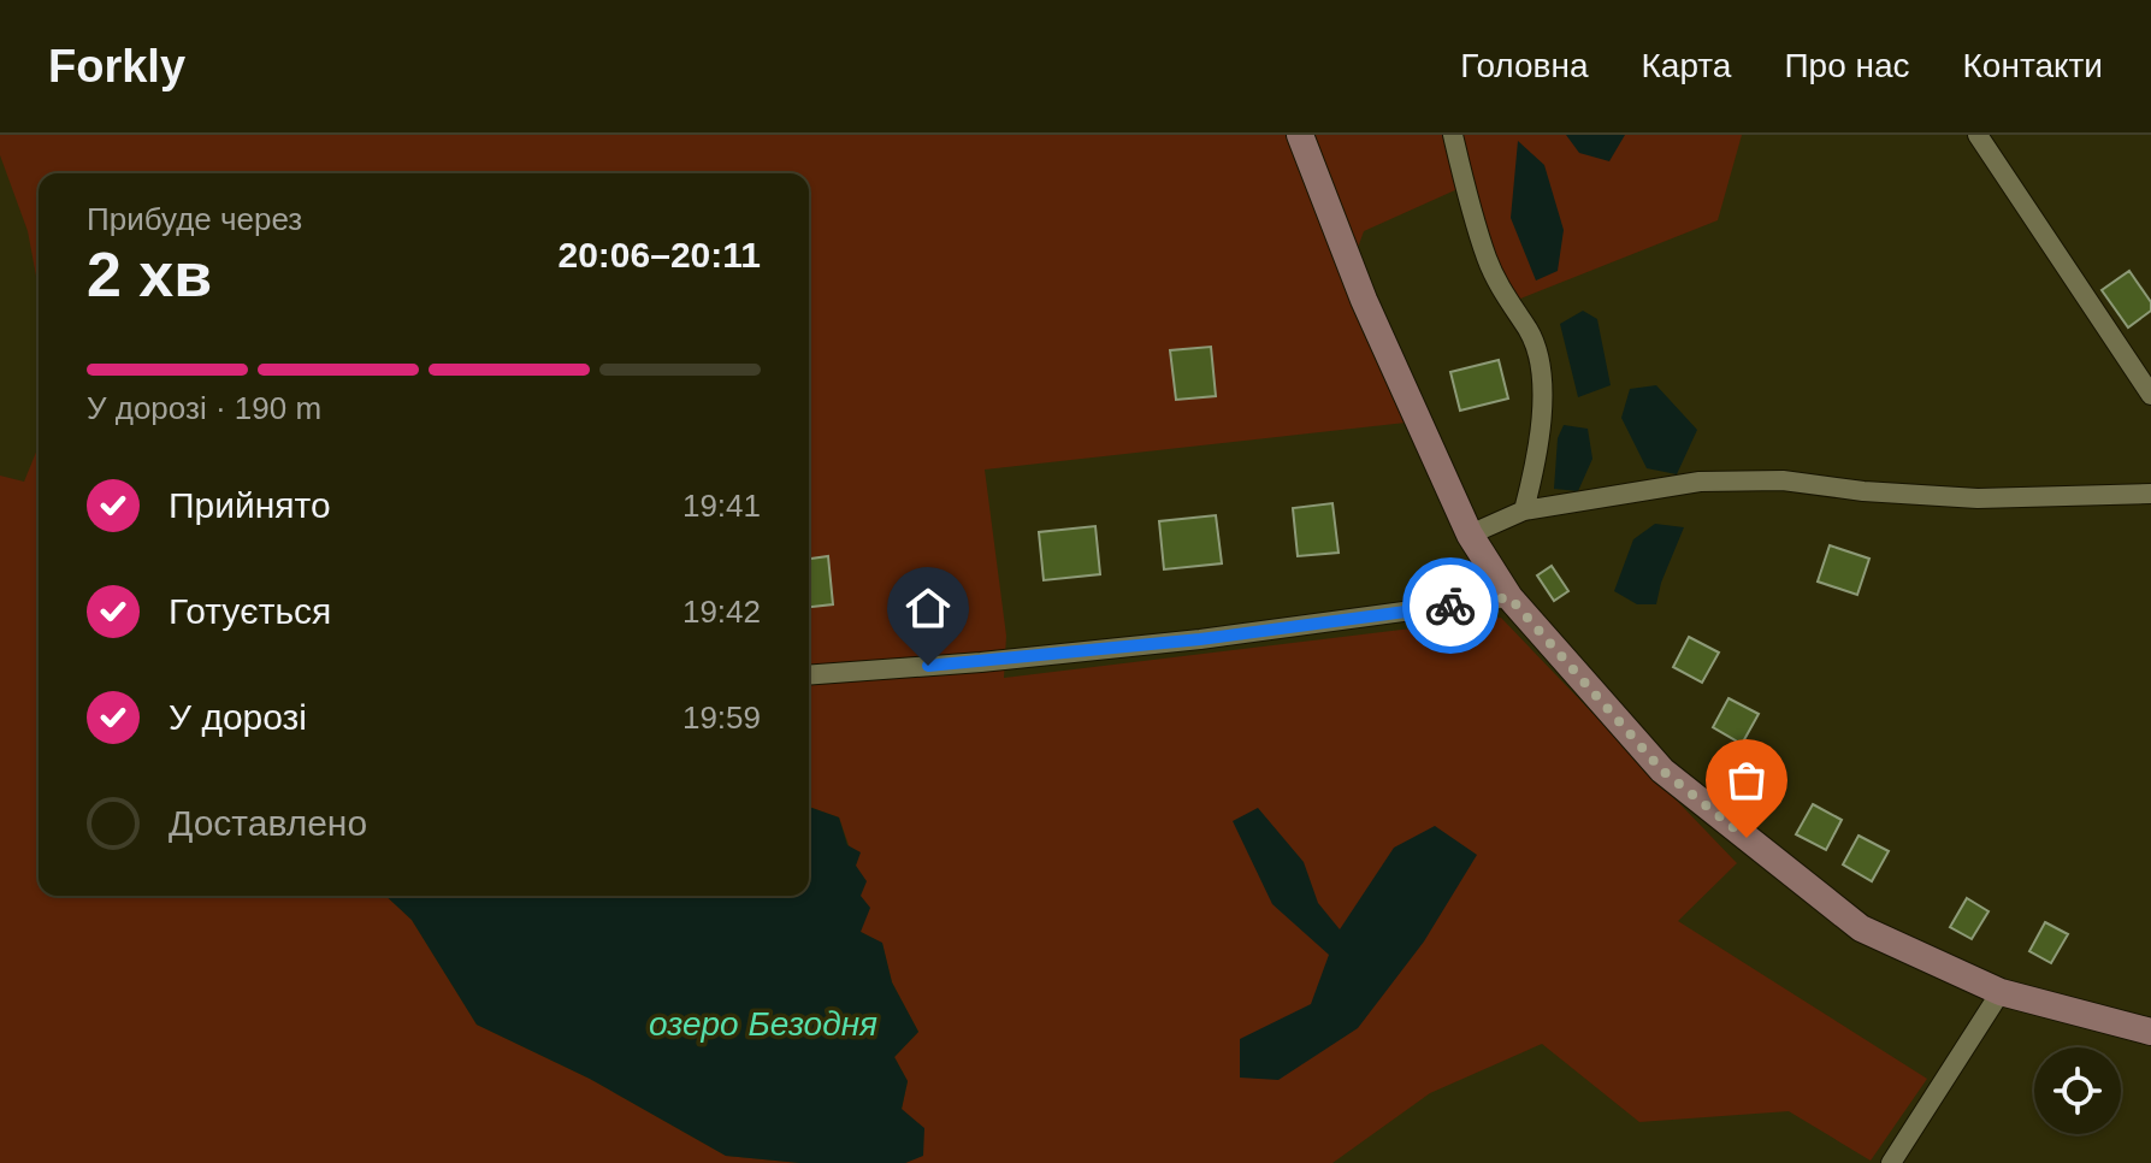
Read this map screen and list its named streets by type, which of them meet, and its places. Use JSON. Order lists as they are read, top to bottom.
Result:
{
  "water": ["озеро Безодня"],
  "page": {
    "header": "Forkly",
    "nav": [
      "Головна",
      "Карта",
      "Про нас",
      "Контакти"
    ],
    "heading": ["2 хв", "Прибуде через", "20:06–20:11"],
    "bar": "У дорозі · 190 m",
    "list": [
      ["Прийнято", "19:41"],
      ["Готується", "19:42"],
      ["У дорозі", "19:59"],
      "Доставлено"
    ]
  }
}
